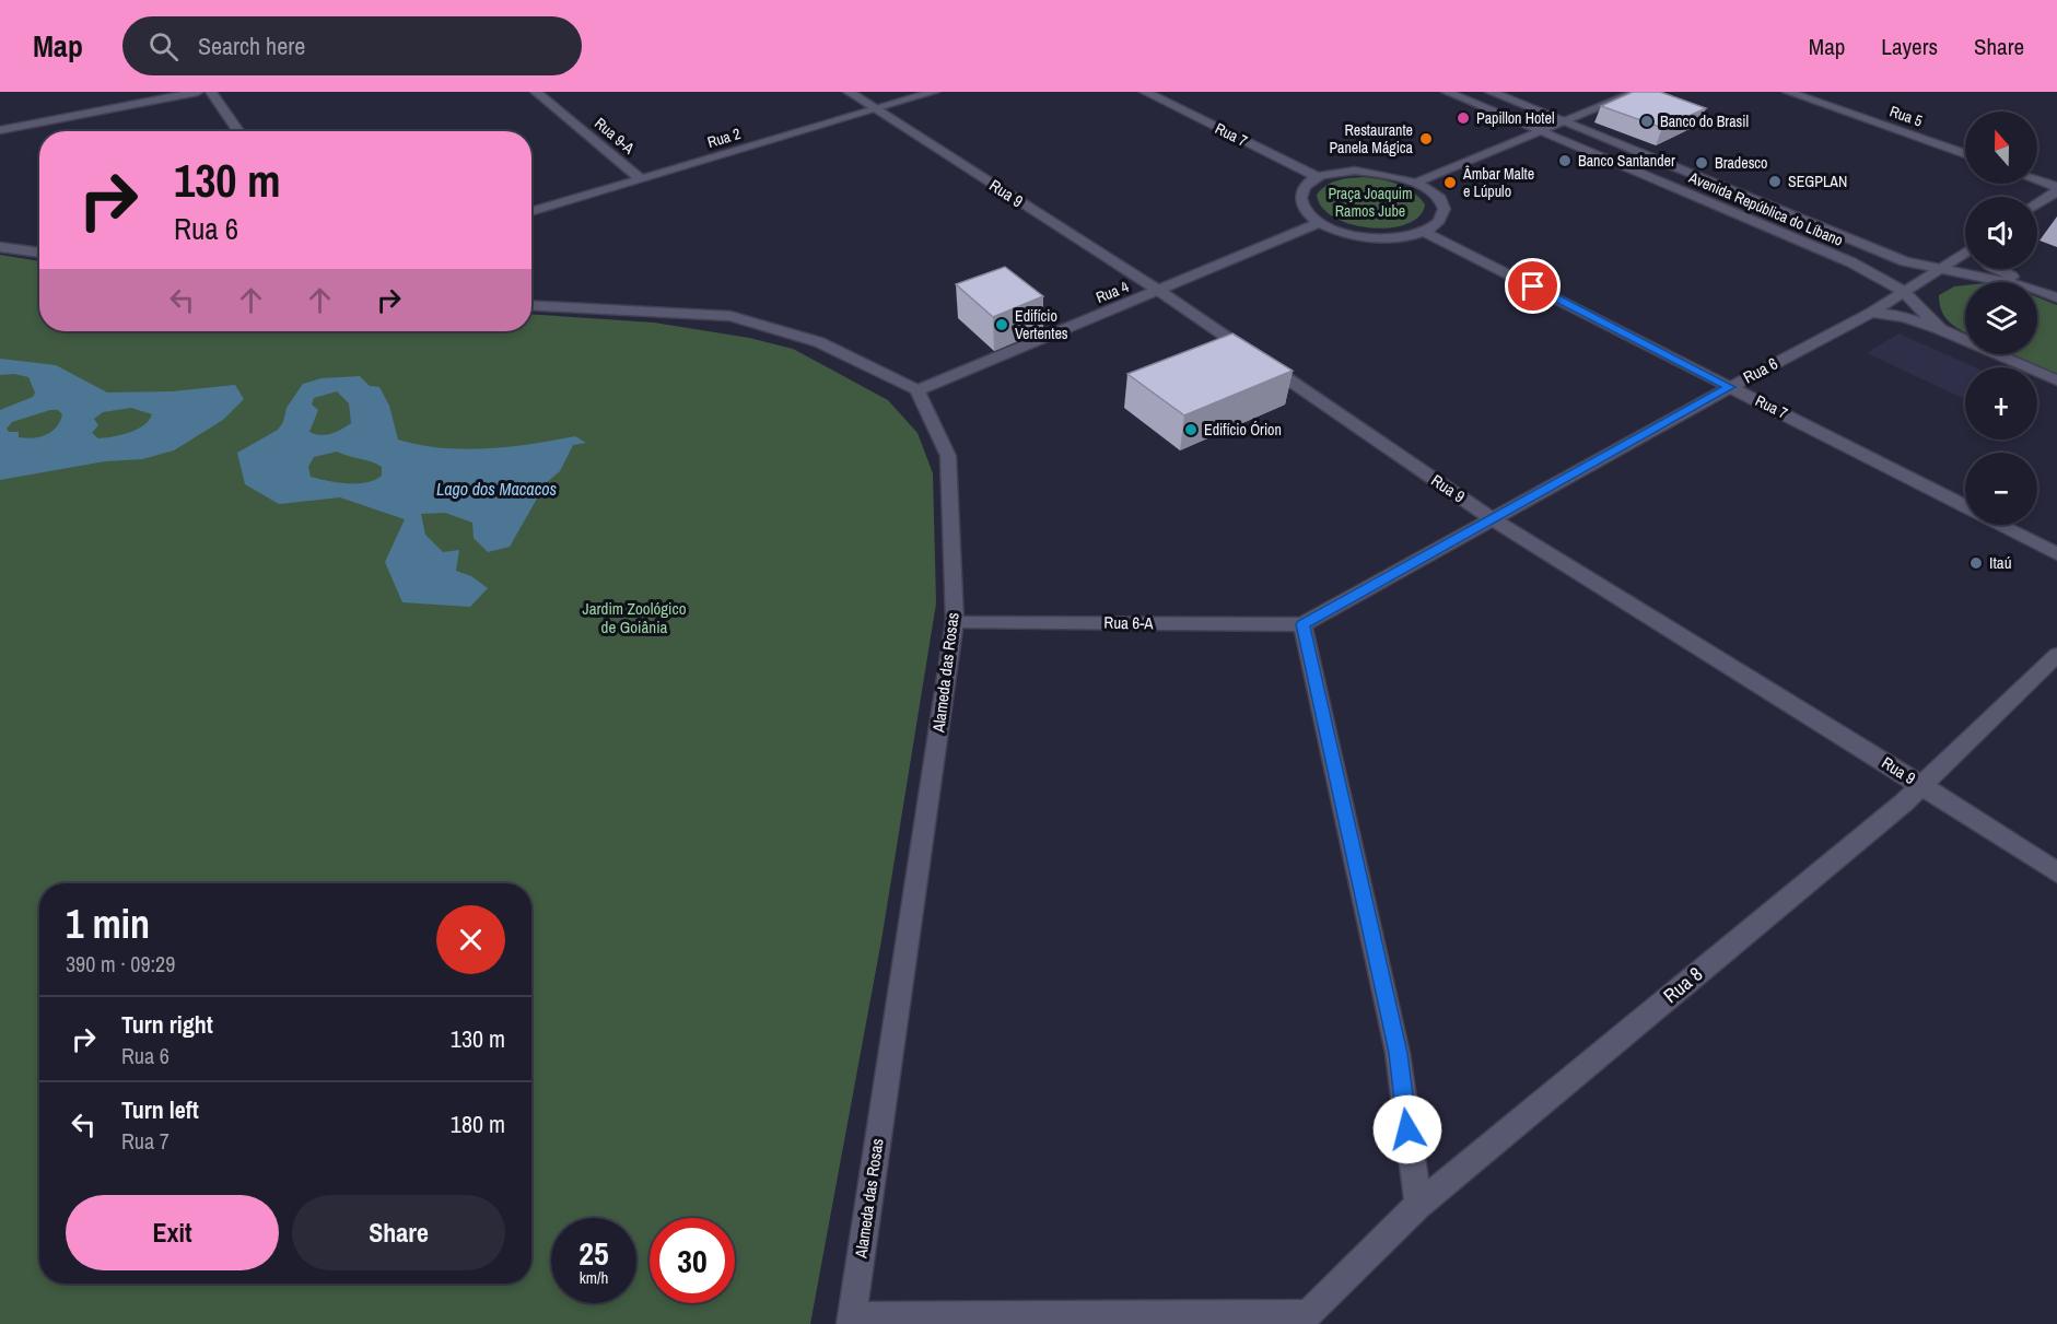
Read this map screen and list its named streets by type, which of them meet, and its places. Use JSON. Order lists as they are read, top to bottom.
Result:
{
  "streets": {
    "street": [
      "Rua 5",
      "Rua 7",
      "Rua 9-A",
      "Rua 2",
      "Rua 9",
      "Avenida República do Líbano",
      "Rua 4",
      "Rua 6",
      "Rua 6-A",
      "Alameda das Rosas",
      "Rua 8"
    ]
  },
  "crossings": [
    ["Rua 7", "Rua 6"],
    ["Rua 9-A", "Rua 2"],
    ["Rua 2", "Rua 9"],
    ["Rua 9", "Rua 4"],
    ["Rua 9", "Rua 6"],
    ["Rua 9", "Rua 8"],
    ["Avenida República do Líbano", "Rua 6"],
    ["Rua 4", "Alameda das Rosas"],
    ["Rua 6", "Rua 6-A"],
    ["Rua 6-A", "Alameda das Rosas"]
  ],
  "water": ["Lago dos Macacos"],
  "parks": ["Praça Joaquim Ramos Jube", "Jardim Zoológico de Goiânia"],
  "places": [
    "Papillon Hotel",
    "Banco do Brasil",
    "Restaurante Panela Mágica",
    "Banco Santander",
    "Bradesco",
    "SEGPLAN",
    "Âmbar Malte e Lúpulo",
    "Edifício Vertentes",
    "Edifício Órion",
    "Itaú"
  ],
  "north": "top",
  "page": {
    "header": "Map",
    "search": "Search here",
    "nav": ["Map", "Layers", "Share"],
    "map_buttons": ["+", "−"],
    "turn": ["130 m", "Rua 6"],
    "heading": ["1 min", "390 m · 09:29"],
    "list": [
      {
        "name": "Turn right",
        "note": "Rua 6",
        "value": "130 m"
      },
      {
        "name": "Turn left",
        "note": "Rua 7",
        "value": "180 m"
      }
    ],
    "buttons": ["Exit", "Share"],
    "speed": "25 km/h",
    "limit": "30"
  }
}
